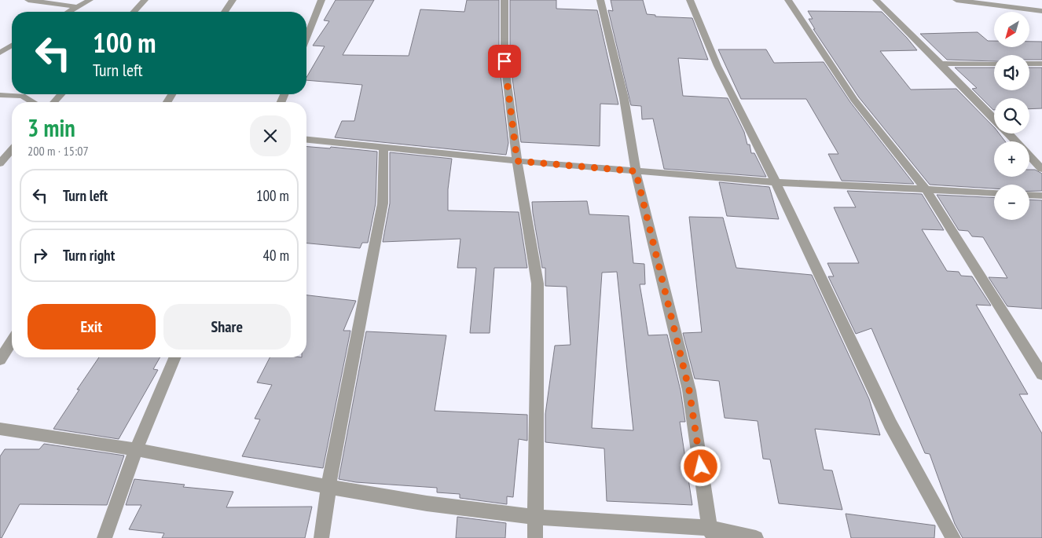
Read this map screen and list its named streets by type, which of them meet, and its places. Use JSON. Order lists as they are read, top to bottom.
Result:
{
  "north": "bottom left",
  "page": {
    "map_buttons": ["+", "−"],
    "turn": ["100 m", "Turn left"],
    "heading": ["3 min", "200 m · 15:07"],
    "list": [
      {
        "name": "Turn left",
        "value": "100 m"
      },
      {
        "name": "Turn right",
        "value": "40 m"
      }
    ],
    "buttons": ["Exit", "Share"]
  }
}
